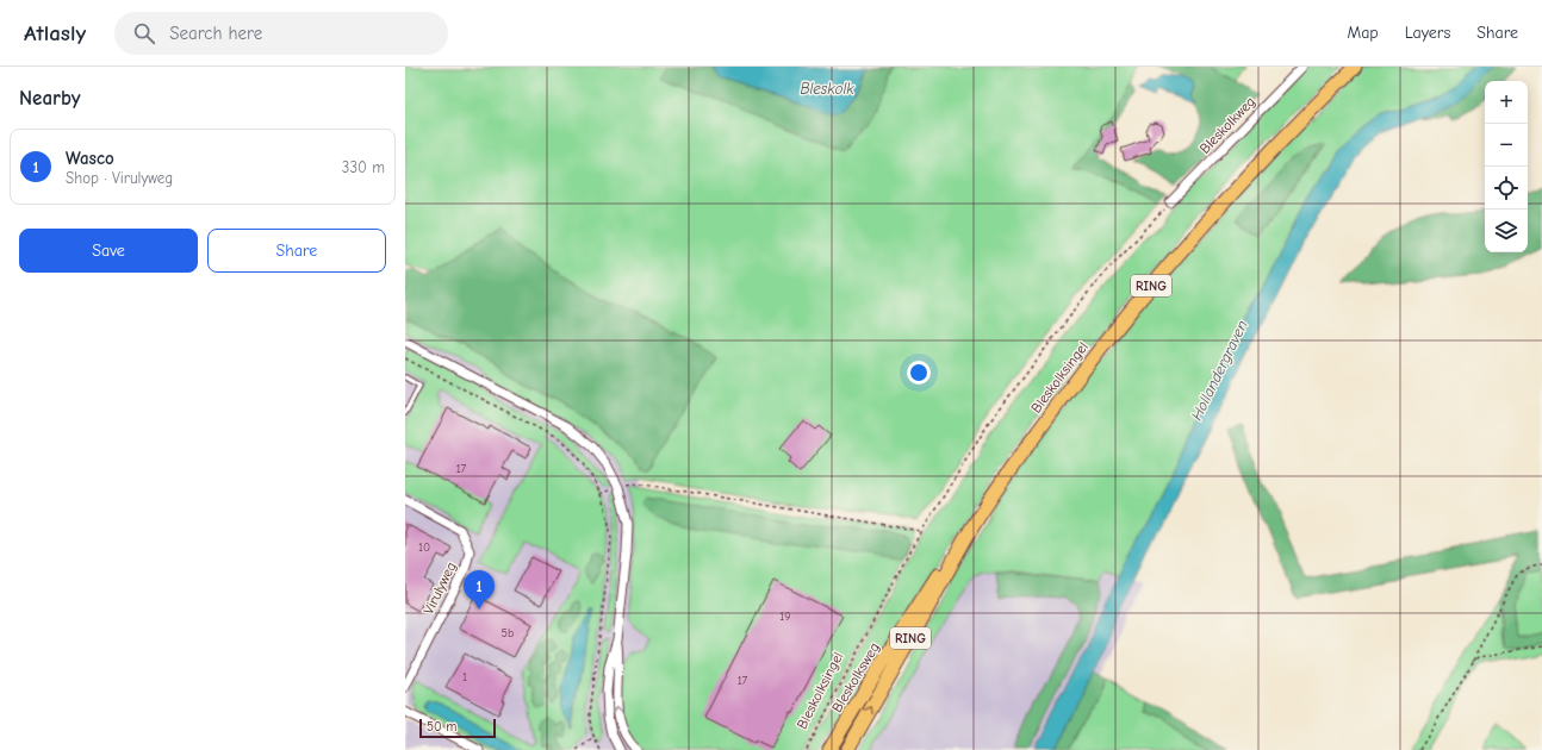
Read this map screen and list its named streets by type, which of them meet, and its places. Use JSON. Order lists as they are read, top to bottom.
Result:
{
  "streets": {
    "main road": ["RING", "Bleskolksingel", "Bleskolksweg"],
    "street": ["Bleskolkweg", "Virulyweg"]
  },
  "crossings": [
    ["Bleskolkweg", "Bleskolksingel"],
    ["Bleskolksingel", "Bleskolksweg"]
  ],
  "water": ["Bleskolk", "Hollandergraven"],
  "house_numbers": [
    "17",
    "10",
    "19",
    "5b",
    "1",
    "17"
  ],
  "scale_bar": "50 m",
  "page": {
    "header": "Atlasly",
    "search": "Search here",
    "nav": ["Map", "Layers", "Share"],
    "heading": "Nearby",
    "map_buttons": ["+", "−"],
    "list": [
      {
        "mark": "1",
        "name": "Wasco",
        "note": "Shop · Virulyweg",
        "value": "330 m"
      }
    ],
    "buttons": ["Save", "Share"],
    "pins": "1",
    "scale": "50 m"
  }
}
